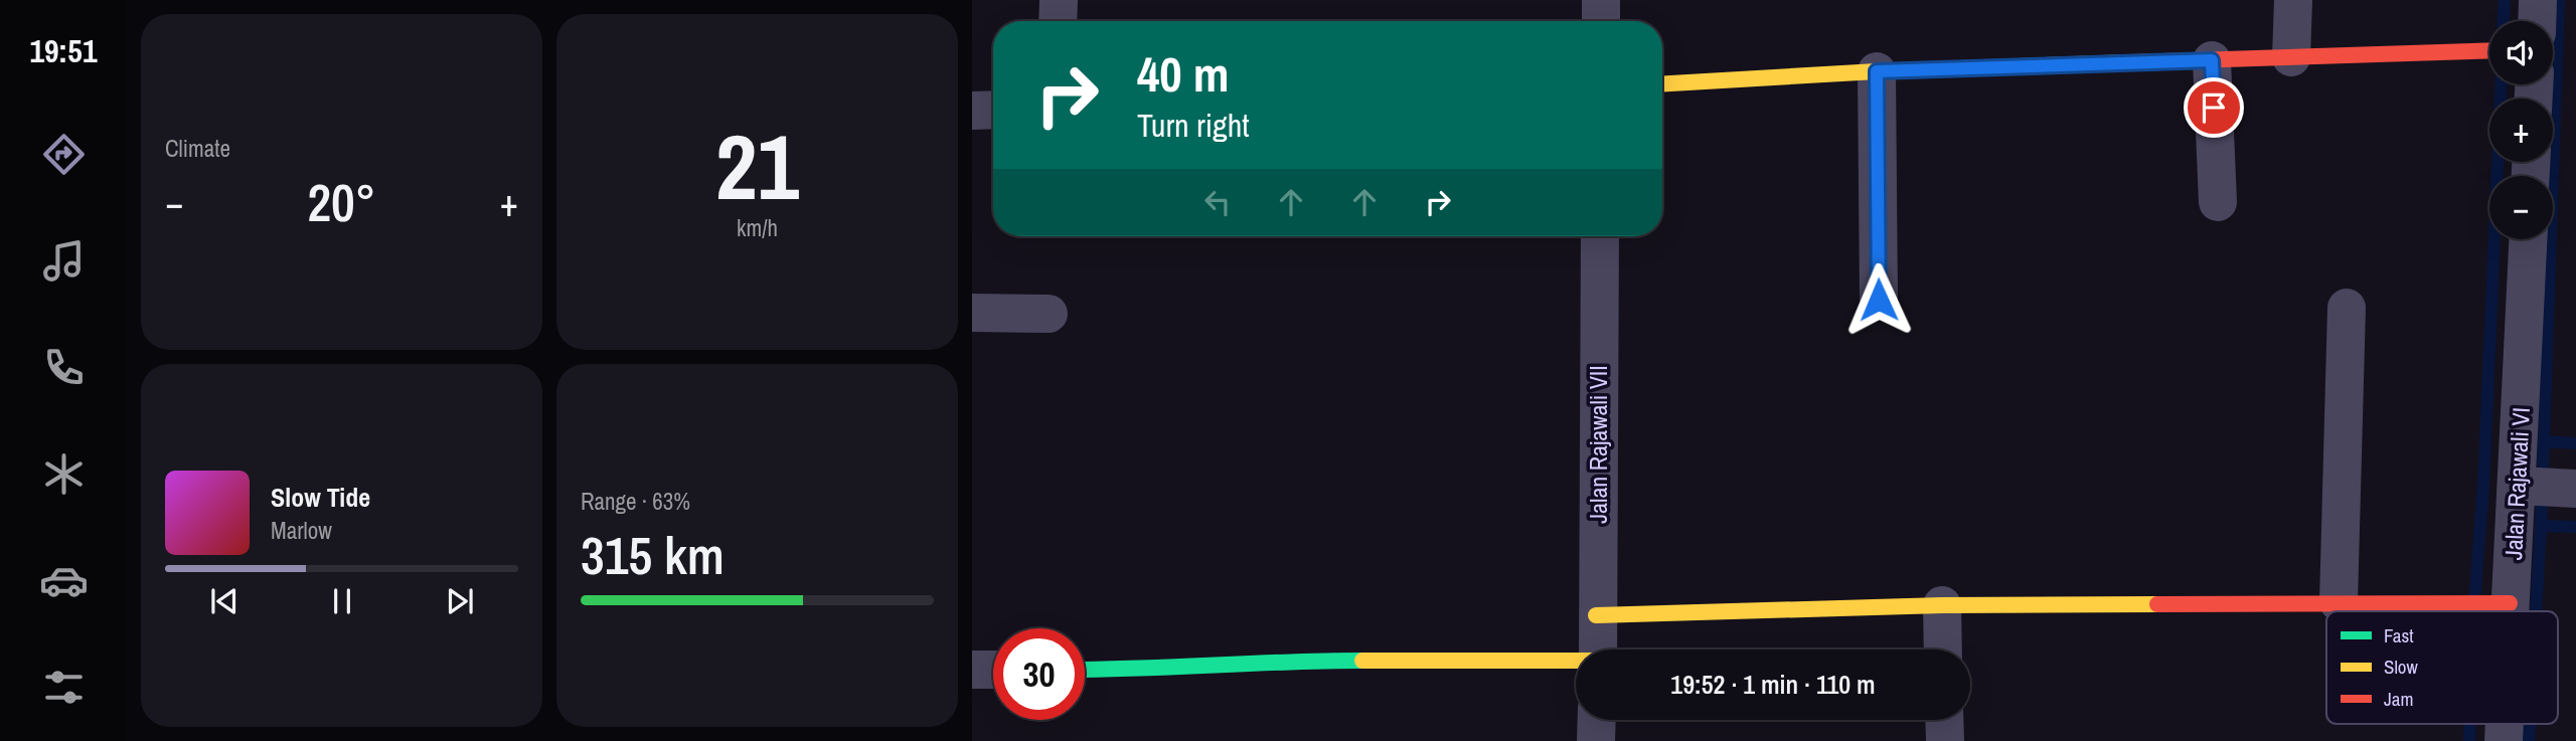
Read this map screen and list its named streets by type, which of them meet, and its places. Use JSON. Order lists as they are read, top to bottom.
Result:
{
  "streets": {
    "street": ["Jalan Rajawali VII", "Jalan Rajawali VI"]
  },
  "legend": ["Fast", "Slow", "Jam"],
  "page": {
    "tabs": "19:51",
    "tile": [
      "Climate",
      ["21", "km/h"],
      ["Range · 63%", "315 km"]
    ],
    "map_buttons": ["+", "−"],
    "turn": ["40 m", "Turn right"],
    "heat": ["−", "20°", "+"],
    "song": ["Slow Tide", "Marlow"],
    "limit": "30",
    "trip": "19:52 · 1 min · 110 m"
  }
}
